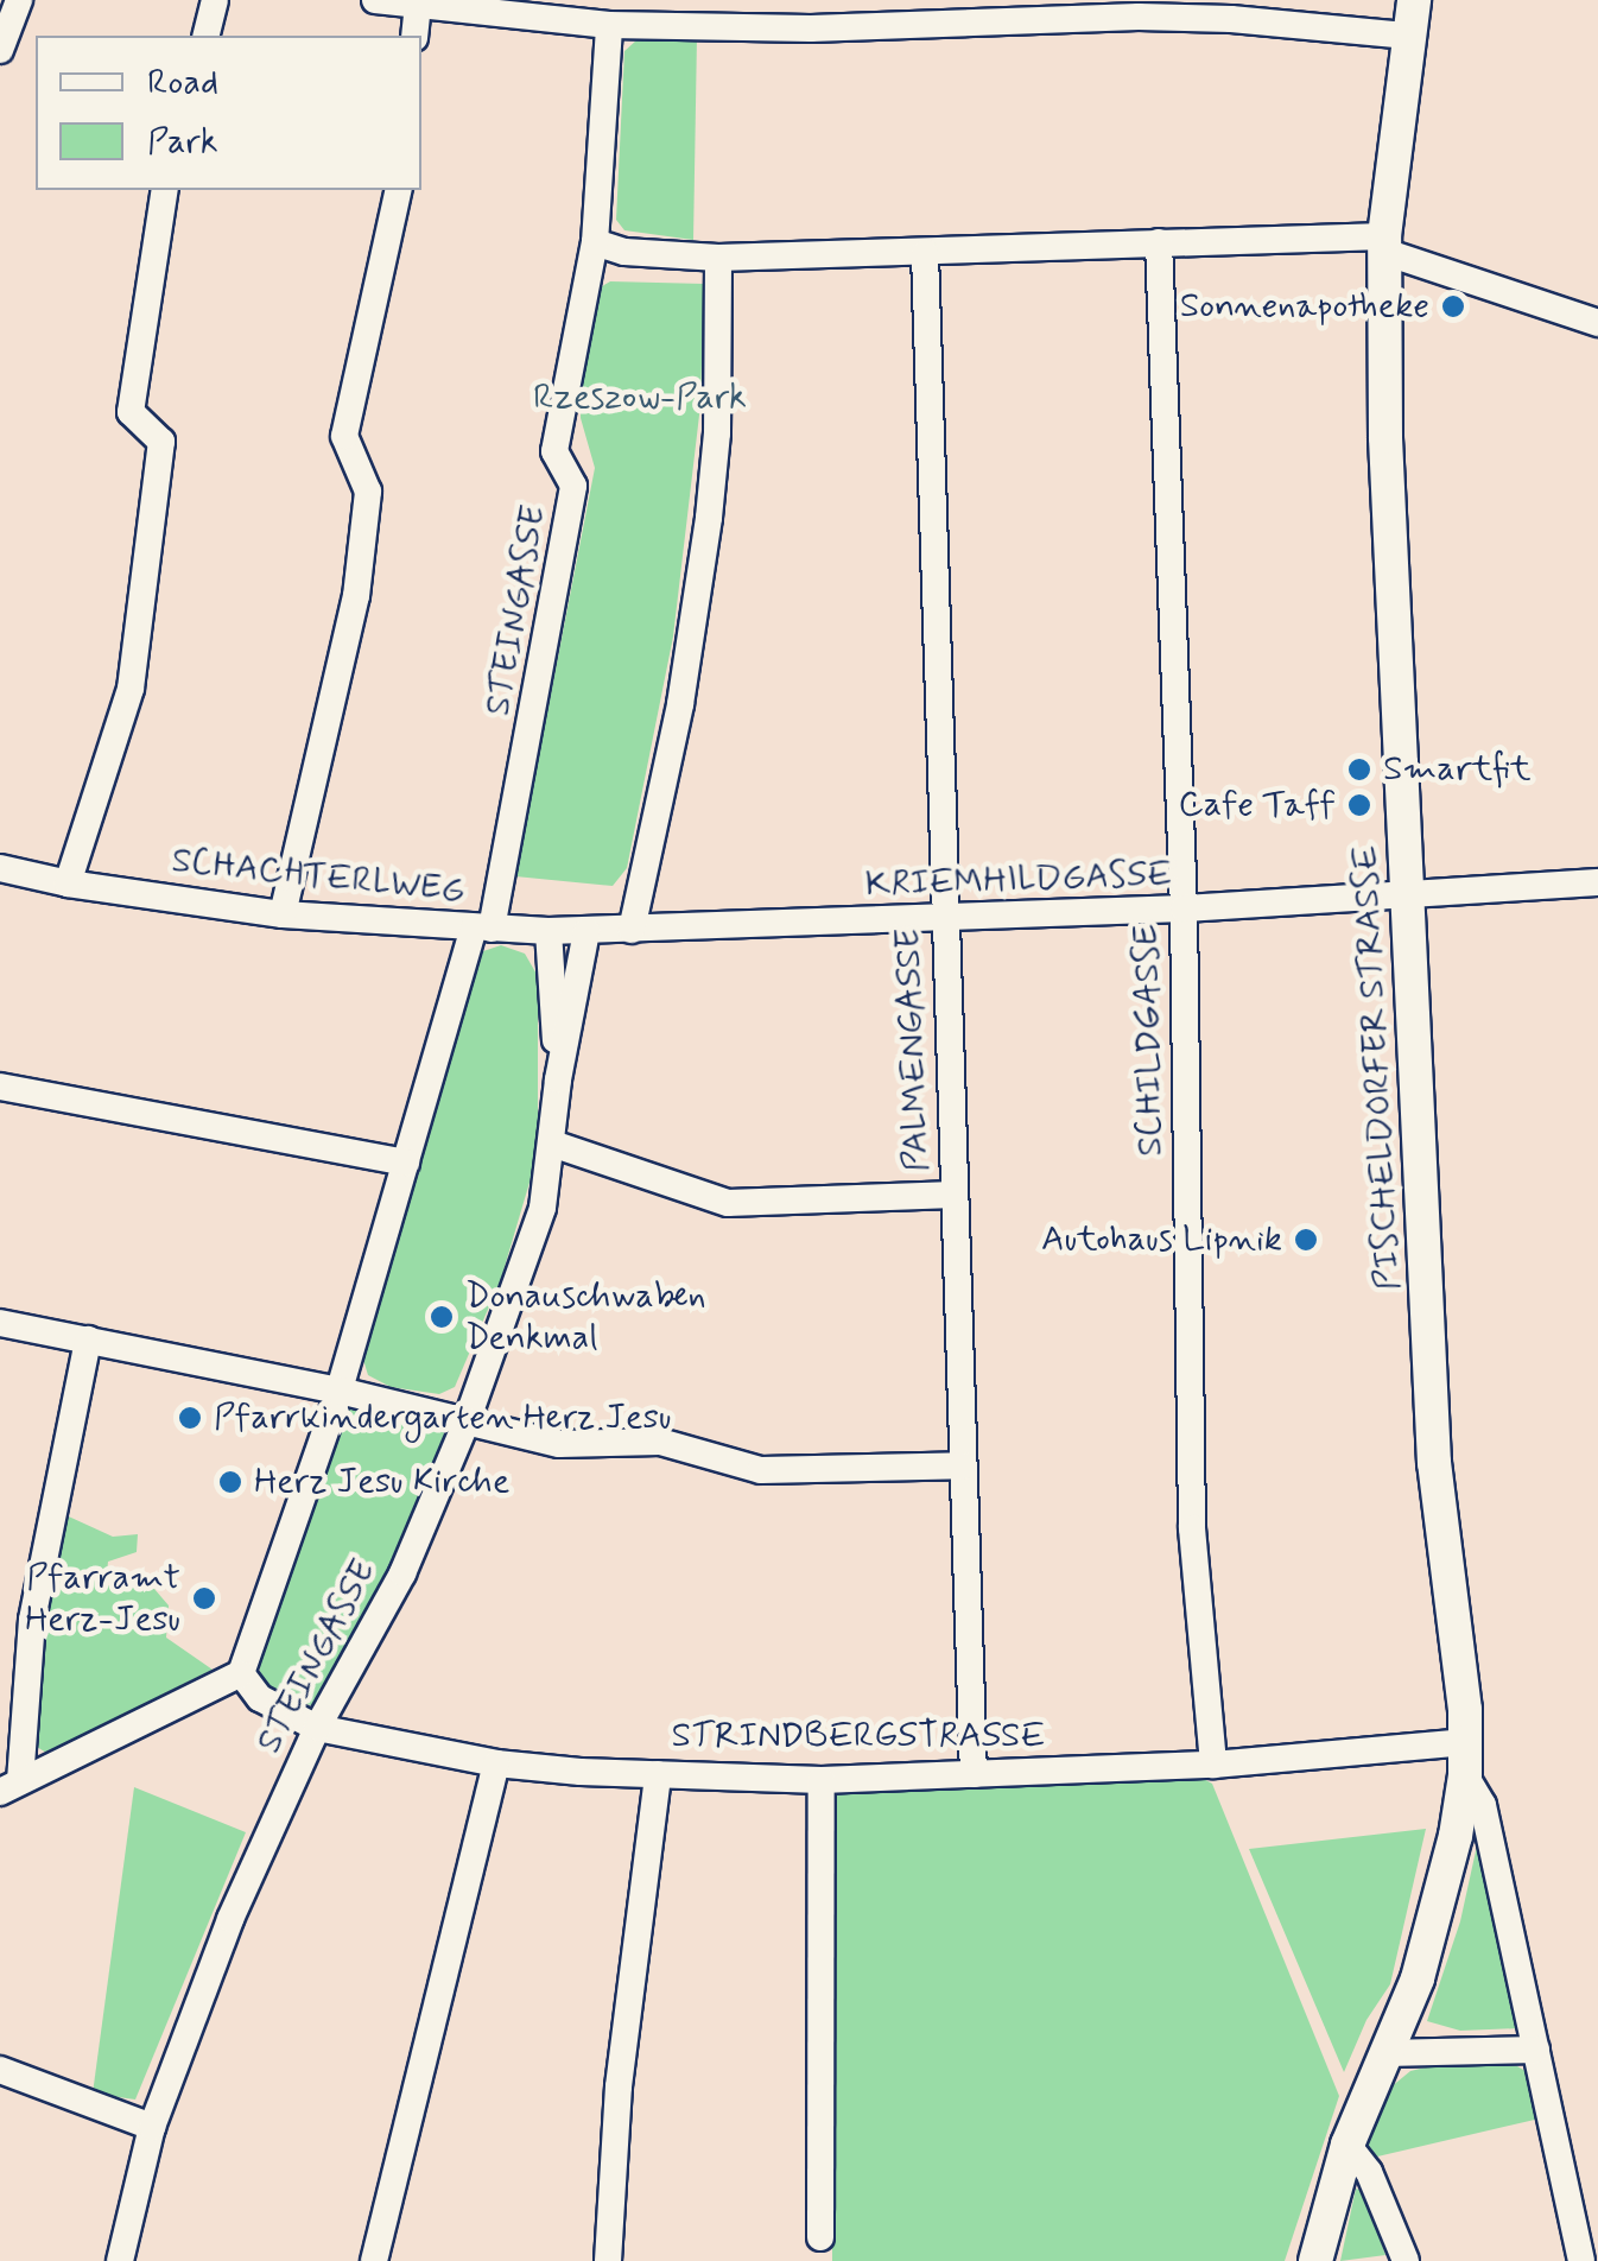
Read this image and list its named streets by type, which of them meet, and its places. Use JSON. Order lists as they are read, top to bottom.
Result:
{
  "streets": {
    "main road": ["PISCHELDORFER STRASSE"],
    "street": [
      "STEINGASSE",
      "SCHACHTERLWEG",
      "KRIEMHILDGASSE",
      "SCHILDGASSE",
      "PALMENGASSE",
      "STRINDBERGSTRASSE"
    ]
  },
  "crossings": [
    ["STEINGASSE", "SCHACHTERLWEG"],
    ["STEINGASSE", "STRINDBERGSTRASSE"],
    ["SCHACHTERLWEG", "KRIEMHILDGASSE"],
    ["KRIEMHILDGASSE", "SCHILDGASSE"],
    ["KRIEMHILDGASSE", "PALMENGASSE"],
    ["KRIEMHILDGASSE", "PISCHELDORFER STRASSE"],
    ["SCHILDGASSE", "STRINDBERGSTRASSE"],
    ["PALMENGASSE", "STRINDBERGSTRASSE"],
    ["PISCHELDORFER STRASSE", "STRINDBERGSTRASSE"]
  ],
  "parks": ["Rzeszow-Park"],
  "places": [
    "Sonnenapotheke",
    "Smartfit",
    "Cafe Taff",
    "Autohaus Lipnik",
    "Donauschwaben Denkmal",
    "Pfarrkindergarten Herz Jesu",
    "Herz Jesu Kirche",
    "Pfarramt Herz-Jesu"
  ],
  "legend": ["Road", "Park"]
}
